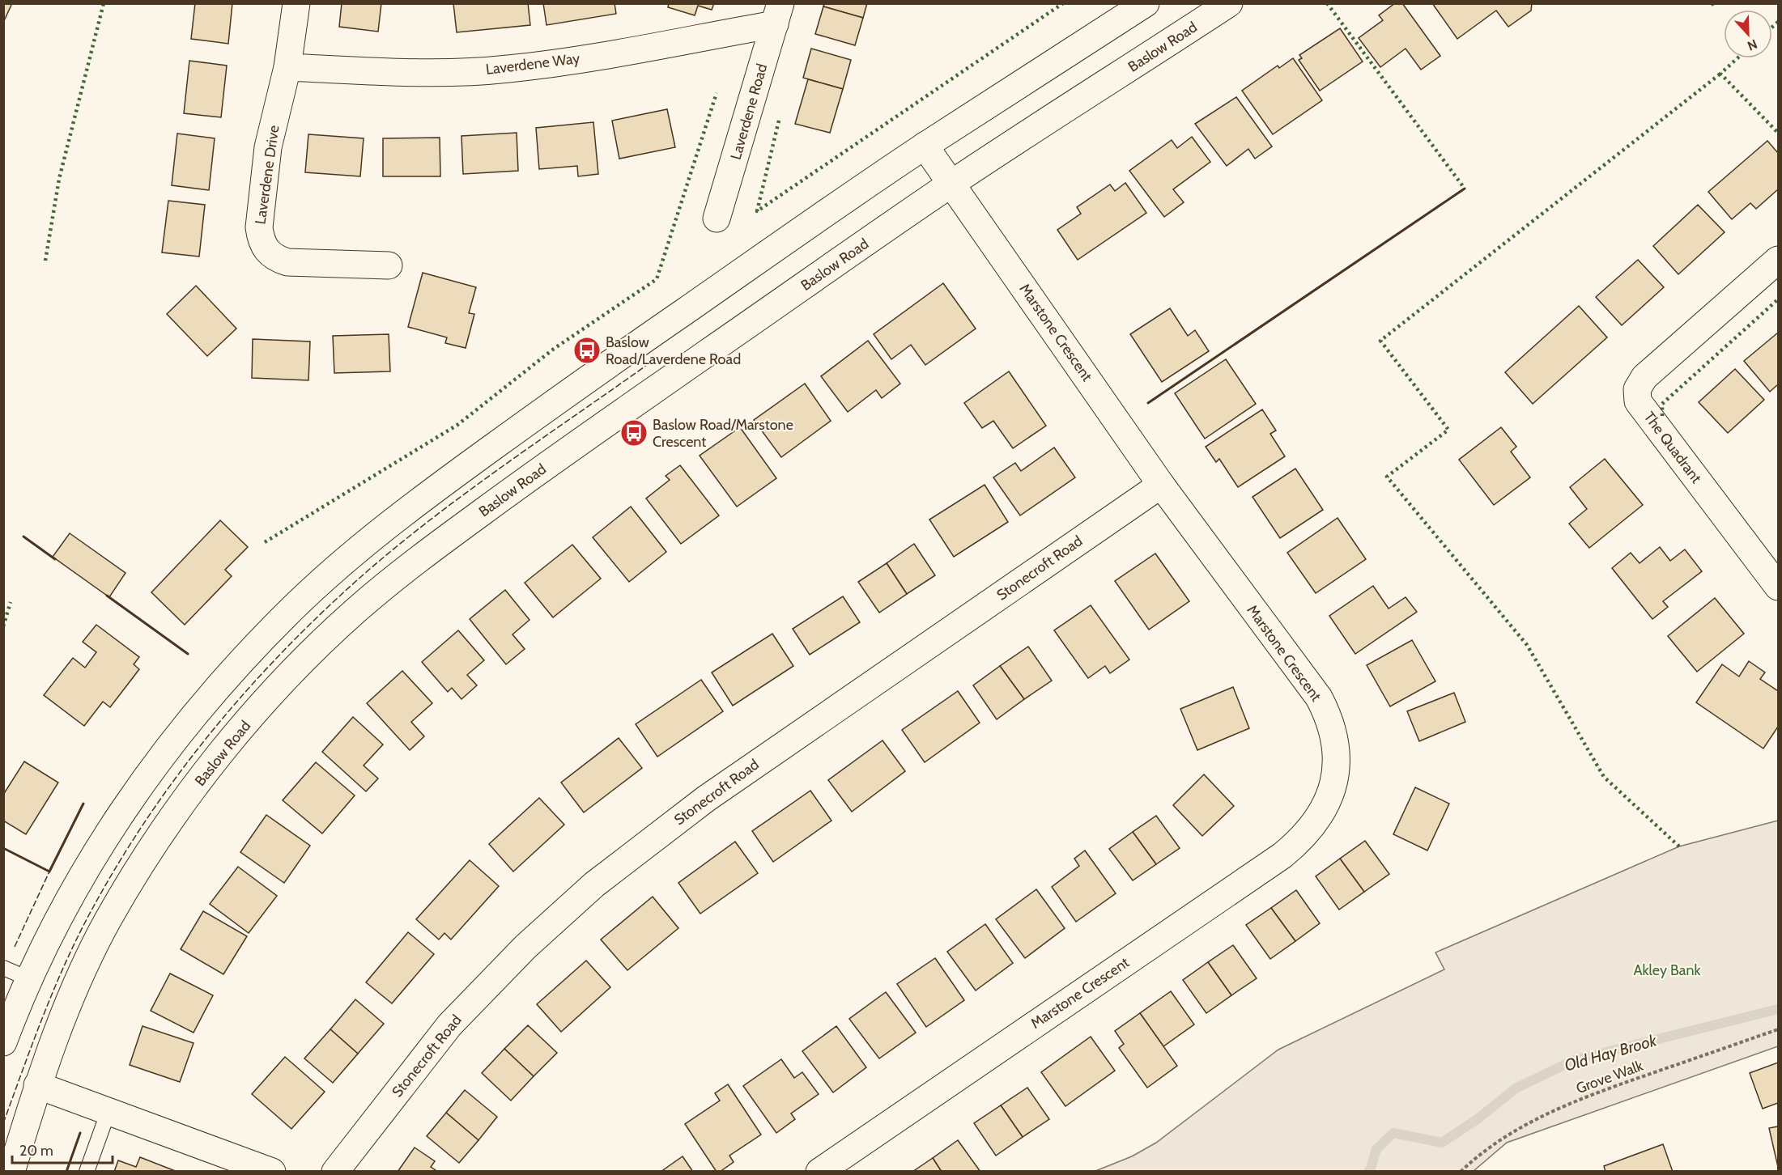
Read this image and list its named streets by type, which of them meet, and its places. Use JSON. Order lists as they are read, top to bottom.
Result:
{
  "streets": {
    "street": [
      "Baslow Road",
      "Laverdene Way",
      "Laverdene Road",
      "Laverdene Drive",
      "Marstone Crescent",
      "The Quadrant",
      "Stonecroft Road"
    ],
    "path": ["Grove Walk"]
  },
  "crossings": [
    ["Baslow Road", "Marstone Crescent"],
    ["Laverdene Way", "Laverdene Road"],
    ["Laverdene Way", "Laverdene Drive"],
    ["Marstone Crescent", "Stonecroft Road"]
  ],
  "water": ["Old Hay Brook"],
  "parks": ["Akley Bank"],
  "places": {
    "bus stop": ["Baslow Road/Laverdene Road", "Baslow Road/Marstone Crescent"]
  },
  "scale_bar": "20 m",
  "north": "bottom"
}
